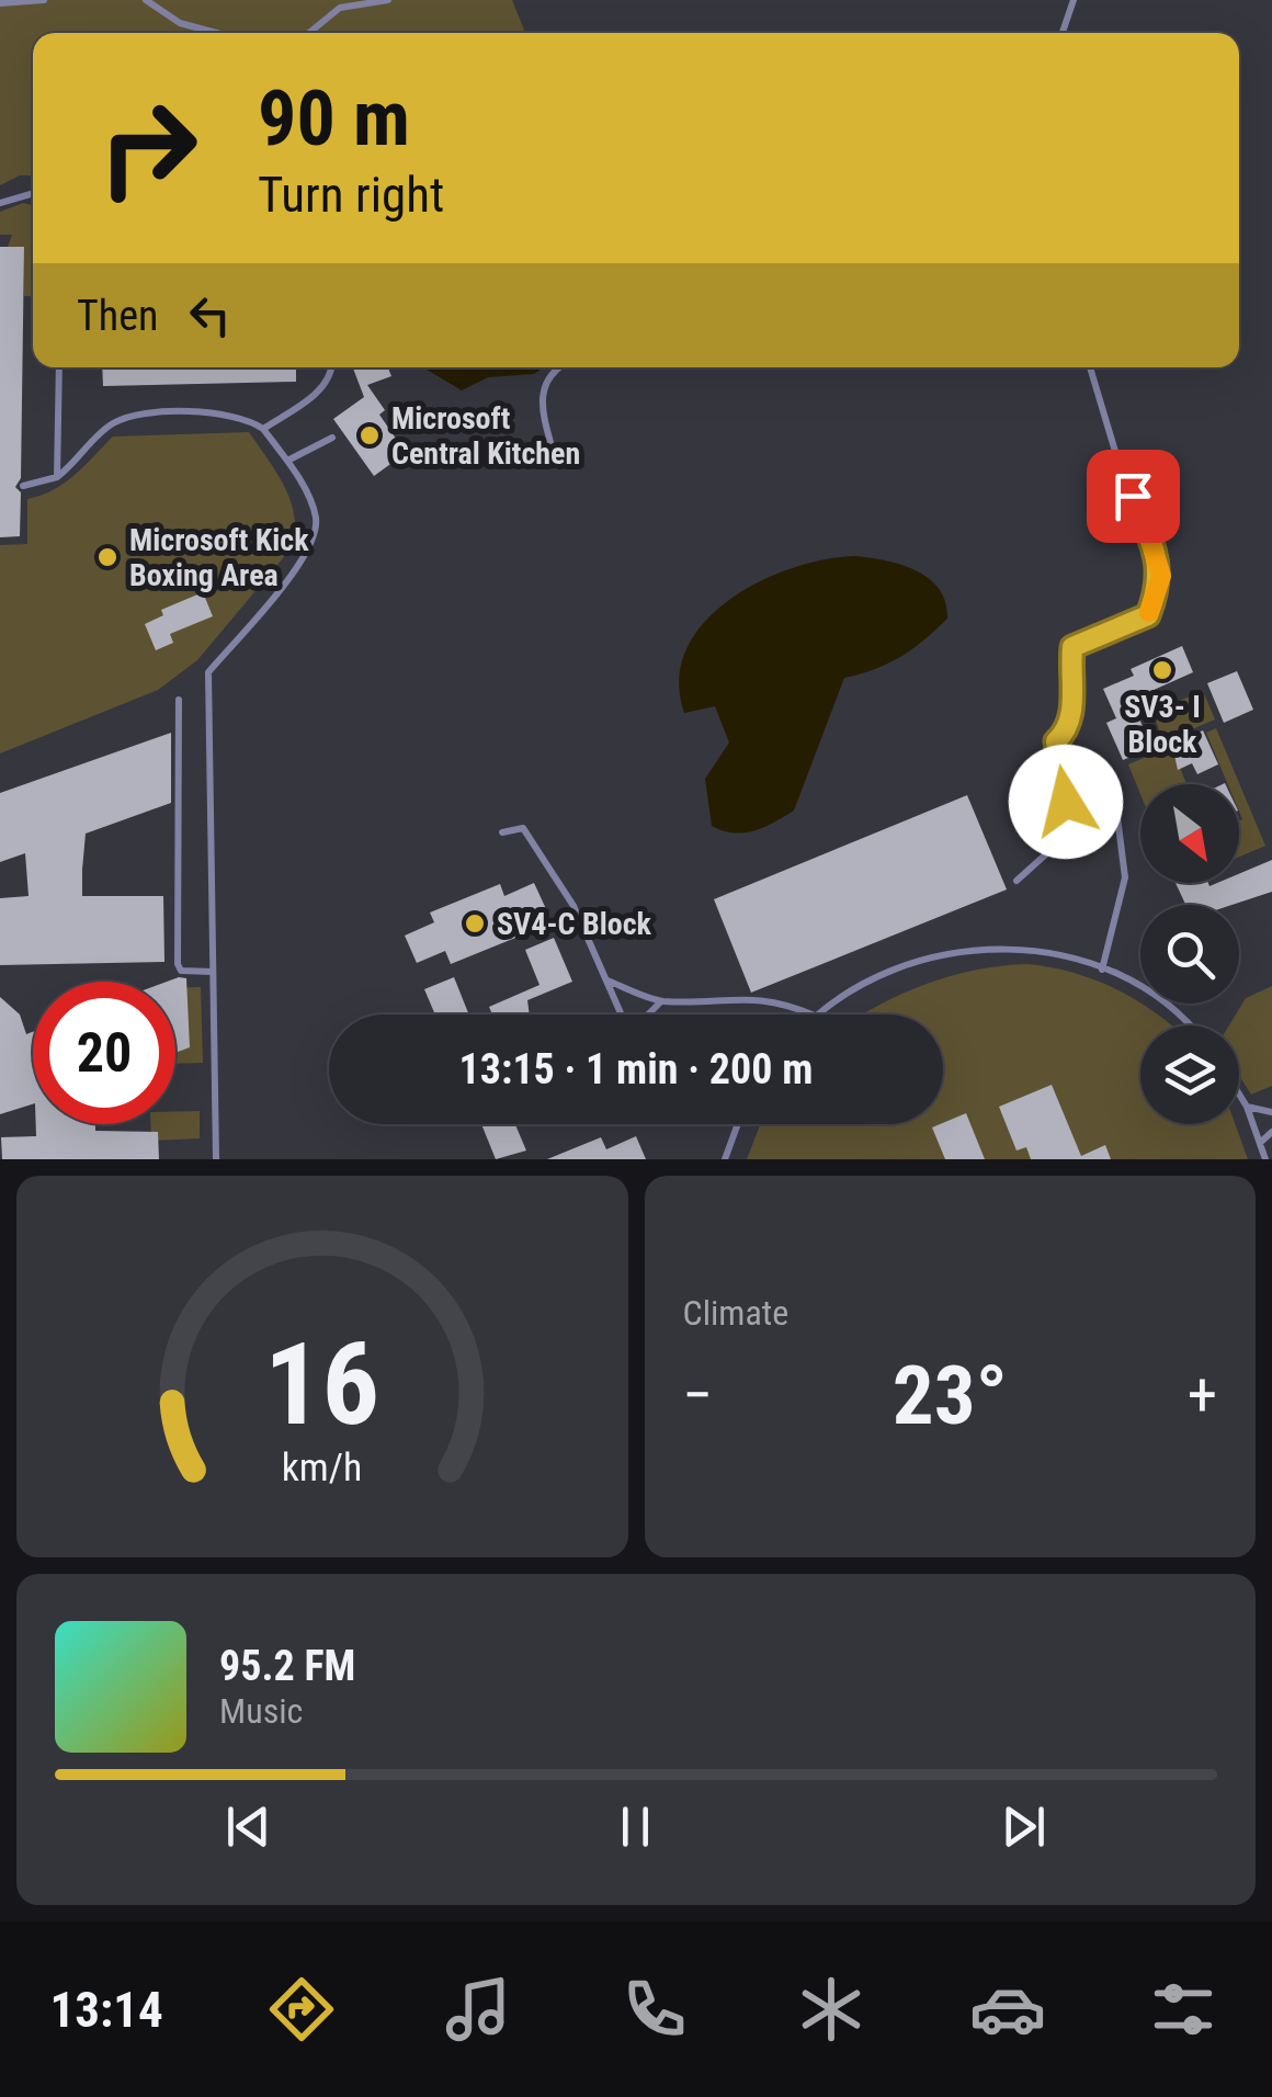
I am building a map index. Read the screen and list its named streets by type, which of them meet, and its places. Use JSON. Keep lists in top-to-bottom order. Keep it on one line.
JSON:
{"places":["Microsoft Central Kitchen","Microsoft Kick Boxing Area","SV3- I Block","SV4-C Block"],"north":"bottom right","page":{"turn":["90 m","Turn right"],"then":"Then","limit":"20","trip":"13:15 · 1 min · 200 m","tile":"Climate","heat":["−","23°","+"],"song":["95.2 FM","Music"],"tabs":"13:14","gauge":["16","km/h"]}}
